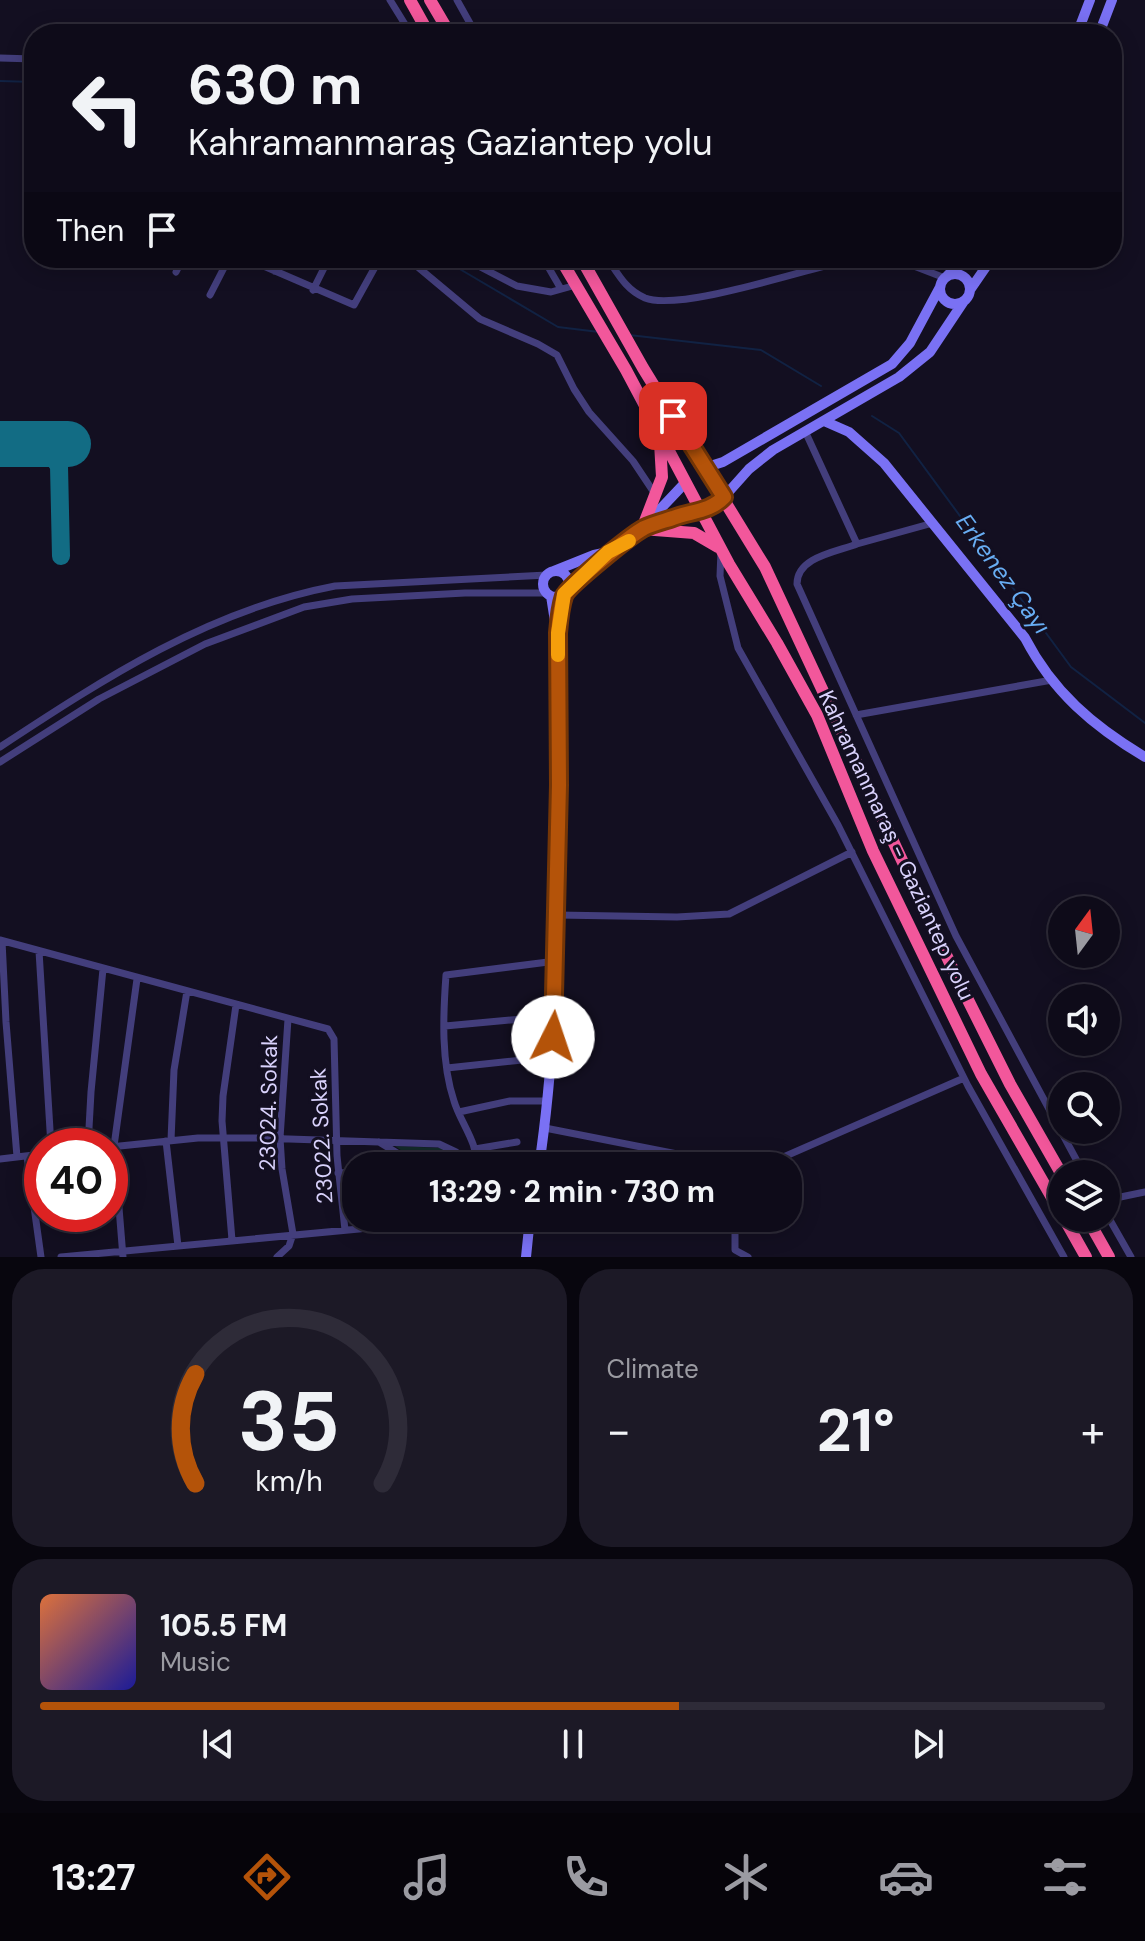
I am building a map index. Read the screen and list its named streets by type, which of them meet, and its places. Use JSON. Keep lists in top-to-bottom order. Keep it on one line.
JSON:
{"streets":{"highway":["Kahramanmaraş - Gaziantep yolu"],"street":["23024. Sokak","23022. Sokak"]},"crossings":[["23024. Sokak","23022. Sokak"]],"water":["Erkenez Çayı"],"north":"top","page":{"turn":["630 m","Kahramanmaraş Gaziantep yolu"],"then":"Then","limit":"40","trip":"13:29 · 2 min · 730 m","tile":"Climate","heat":["−","21°","+"],"song":["105.5 FM","Music"],"tabs":"13:27","gauge":["35","km/h"]}}
